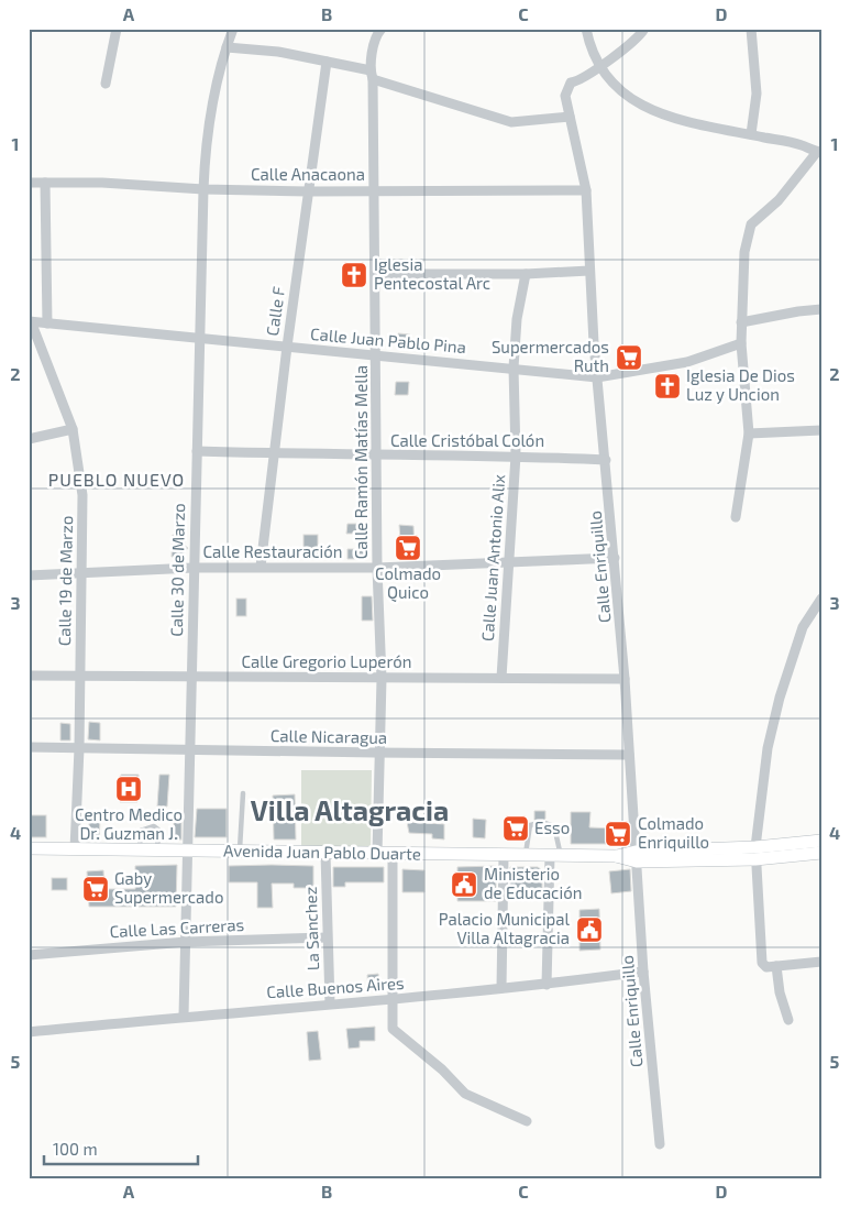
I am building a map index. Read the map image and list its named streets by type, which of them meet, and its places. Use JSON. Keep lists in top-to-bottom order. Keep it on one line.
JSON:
{"streets":{"main road":["Avenida Juan Pablo Duarte"],"street":["Calle Anacaona","Calle F","Calle Juan Pablo Pina","Calle Cristóbal Colón","Calle Ramón Matías Mella","Calle Restauración","Calle Juan Antonio Alix","Calle Enriquillo","Calle 30 de Marzo","Calle 19 de Marzo","Calle Gregorio Luperón","Calle Nicaragua","Calle Las Carreras","La Sanchez","Calle Buenos Aires"]},"crossings":[["Calle Anacaona","Calle F"],["Calle Anacaona","Calle Ramón Matías Mella"],["Calle Anacaona","Calle Enriquillo"],["Calle Anacaona","Calle 30 de Marzo"],["Calle F","Calle Juan Pablo Pina"],["Calle F","Calle Cristóbal Colón"],["Calle F","Calle Restauración"],["Calle Juan Pablo Pina","Calle Ramón Matías Mella"],["Calle Juan Pablo Pina","Calle Juan Antonio Alix"],["Calle Juan Pablo Pina","Calle Enriquillo"],["Calle Juan Pablo Pina","Calle 30 de Marzo"],["Calle Juan Pablo Pina","Calle 19 de Marzo"],["Calle Cristóbal Colón","Calle Ramón Matías Mella"],["Calle Cristóbal Colón","Calle Juan Antonio Alix"],["Calle Cristóbal Colón","Calle Enriquillo"],["Calle Cristóbal Colón","Calle 30 de Marzo"],["Calle Ramón Matías Mella","Calle Restauración"],["Calle Ramón Matías Mella","Calle Gregorio Luperón"],["Calle Ramón Matías Mella","Calle Nicaragua"],["Calle Ramón Matías Mella","Avenida Juan Pablo Duarte"],["Calle Restauración","Calle Juan Antonio Alix"],["Calle Restauración","Calle Enriquillo"],["Calle Restauración","Calle 30 de Marzo"],["Calle Restauración","Calle 19 de Marzo"],["Calle Juan Antonio Alix","Calle Gregorio Luperón"],["Calle Enriquillo","Calle Gregorio Luperón"],["Calle Enriquillo","Calle Nicaragua"],["Calle Enriquillo","Avenida Juan Pablo Duarte"],["Calle Enriquillo","Calle Buenos Aires"],["Calle 30 de Marzo","Calle Gregorio Luperón"],["Calle 30 de Marzo","Calle Nicaragua"],["Calle 30 de Marzo","Avenida Juan Pablo Duarte"],["Calle 30 de Marzo","Calle Las Carreras"],["Calle 30 de Marzo","Calle Buenos Aires"],["Calle 19 de Marzo","Calle Gregorio Luperón"],["Calle 19 de Marzo","Calle Nicaragua"],["Calle 19 de Marzo","Avenida Juan Pablo Duarte"],["Avenida Juan Pablo Duarte","La Sanchez"],["Calle Las Carreras","La Sanchez"],["La Sanchez","Calle Buenos Aires"]],"districts":["PUEBLO NUEVO","Villa Altagracia"],"places":{"church":["Iglesia Pentecostal Arc","Iglesia De Dios Luz y Uncion"],"supermarket":["Supermercados Ruth","Colmado Quico","Esso","Colmado Enriquillo","Gaby Supermercado"],"hospital":["Centro Medico Dr. Guzman J."],"public building":["Ministerio de Educación","Palacio Municipal Villa Altagracia"]},"scale_bar":"100 m","grid":{"columns":["A","B","C","D"],"rows":["1","2","3","4","5"]}}
